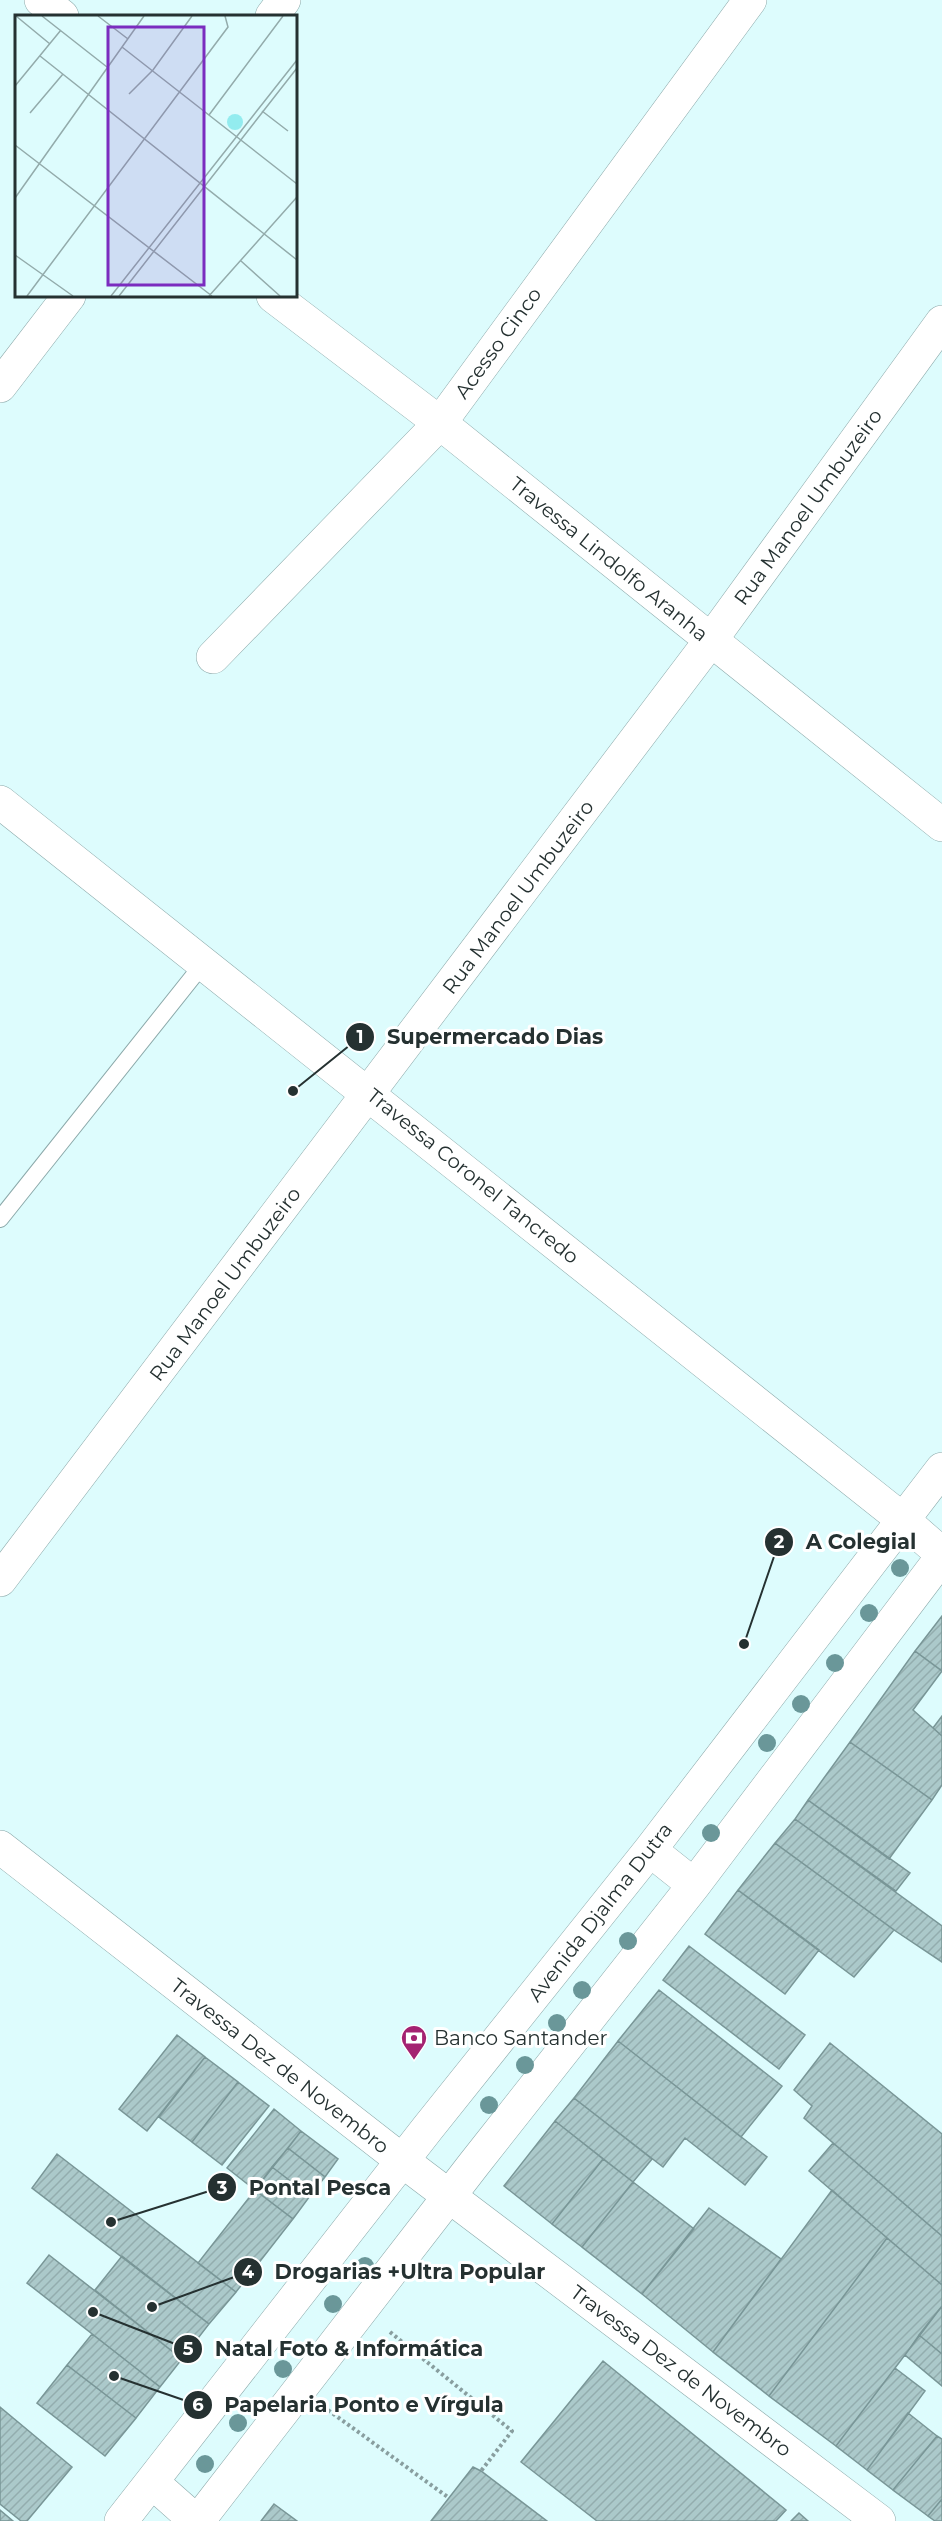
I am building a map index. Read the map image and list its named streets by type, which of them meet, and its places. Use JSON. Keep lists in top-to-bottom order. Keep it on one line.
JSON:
{"streets":{"street":["Acesso Cinco","Rua Manoel Umbuzeiro","Travessa Lindolfo Aranha","Travessa Coronel Tancredo","Avenida Djalma Dutra","Travessa Dez de Novembro"]},"crossings":[["Acesso Cinco","Travessa Lindolfo Aranha"],["Rua Manoel Umbuzeiro","Travessa Lindolfo Aranha"],["Rua Manoel Umbuzeiro","Travessa Coronel Tancredo"],["Travessa Coronel Tancredo","Avenida Djalma Dutra"],["Avenida Djalma Dutra","Travessa Dez de Novembro"]],"places":{"other":["Supermercado Dias","A Colegial","Pontal Pesca","Drogarias +Ultra Popular","Natal Foto & Informática","Papelaria Ponto e Vírgula"],"bank":["Banco Santander"]}}
